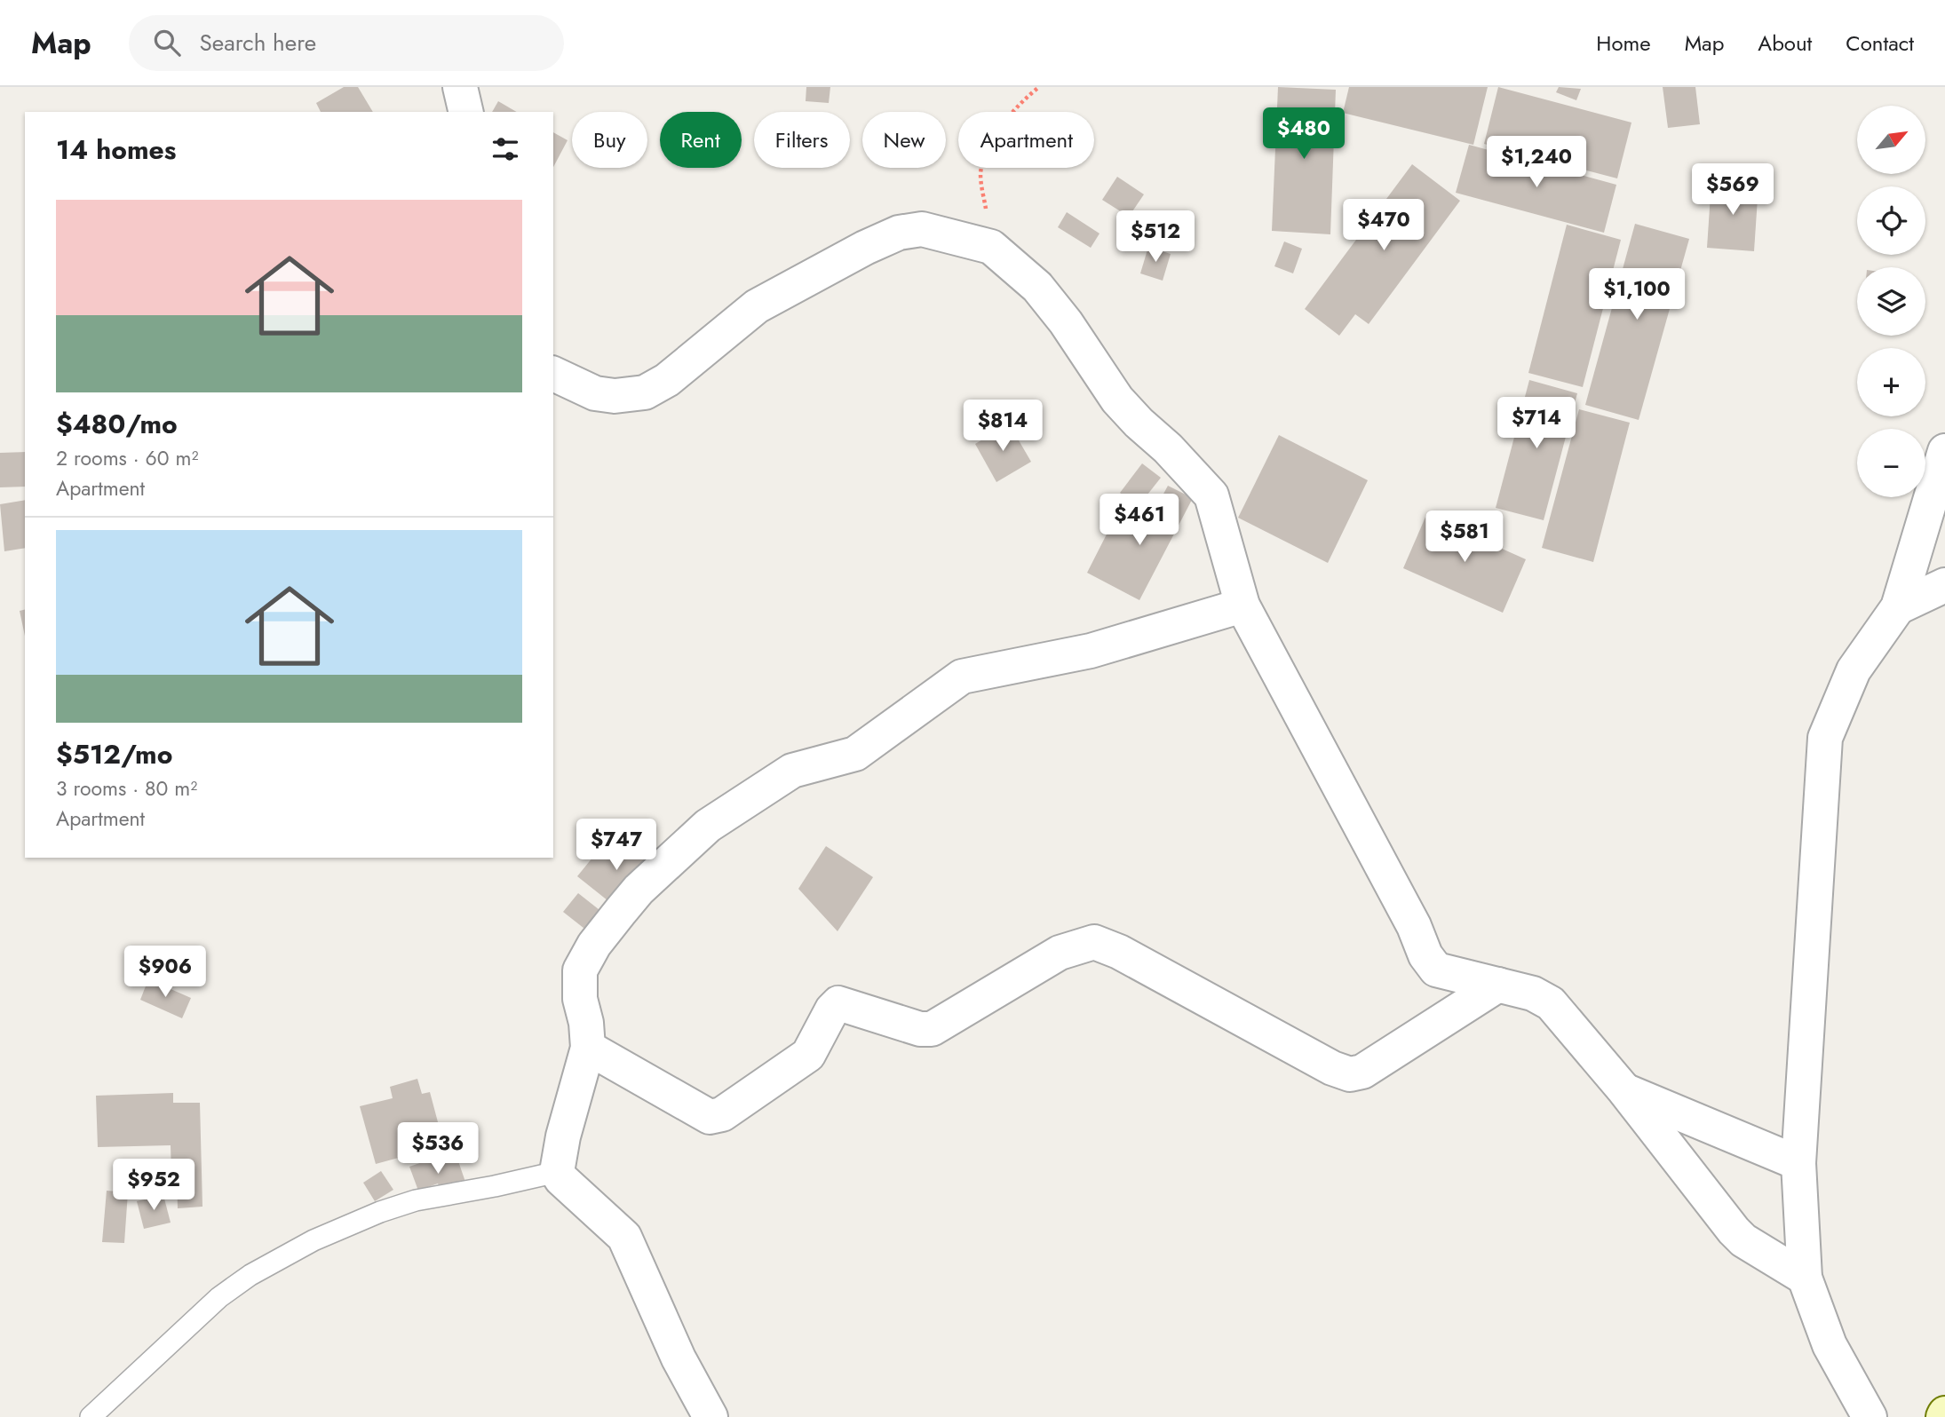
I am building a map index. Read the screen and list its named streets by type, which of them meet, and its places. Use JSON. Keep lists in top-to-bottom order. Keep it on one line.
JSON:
{"north":"top right","page":{"header":"Map","search":"Search here","nav":["Home","Map","About","Contact"],"map_buttons":["+","−"],"price":["$480","$1,240","$569","$470","$512","$1,100","$714","$814","$461","$581","$747","$906","$536","$952"],"chip":["Buy","Rent","Filters","New","Apartment"],"heading":"14 homes","list":[{"name":"$480/mo","note":"2 rooms · 60 m² · Apartment"},{"name":"$512/mo","note":"3 rooms · 80 m² · Apartment"}]}}
